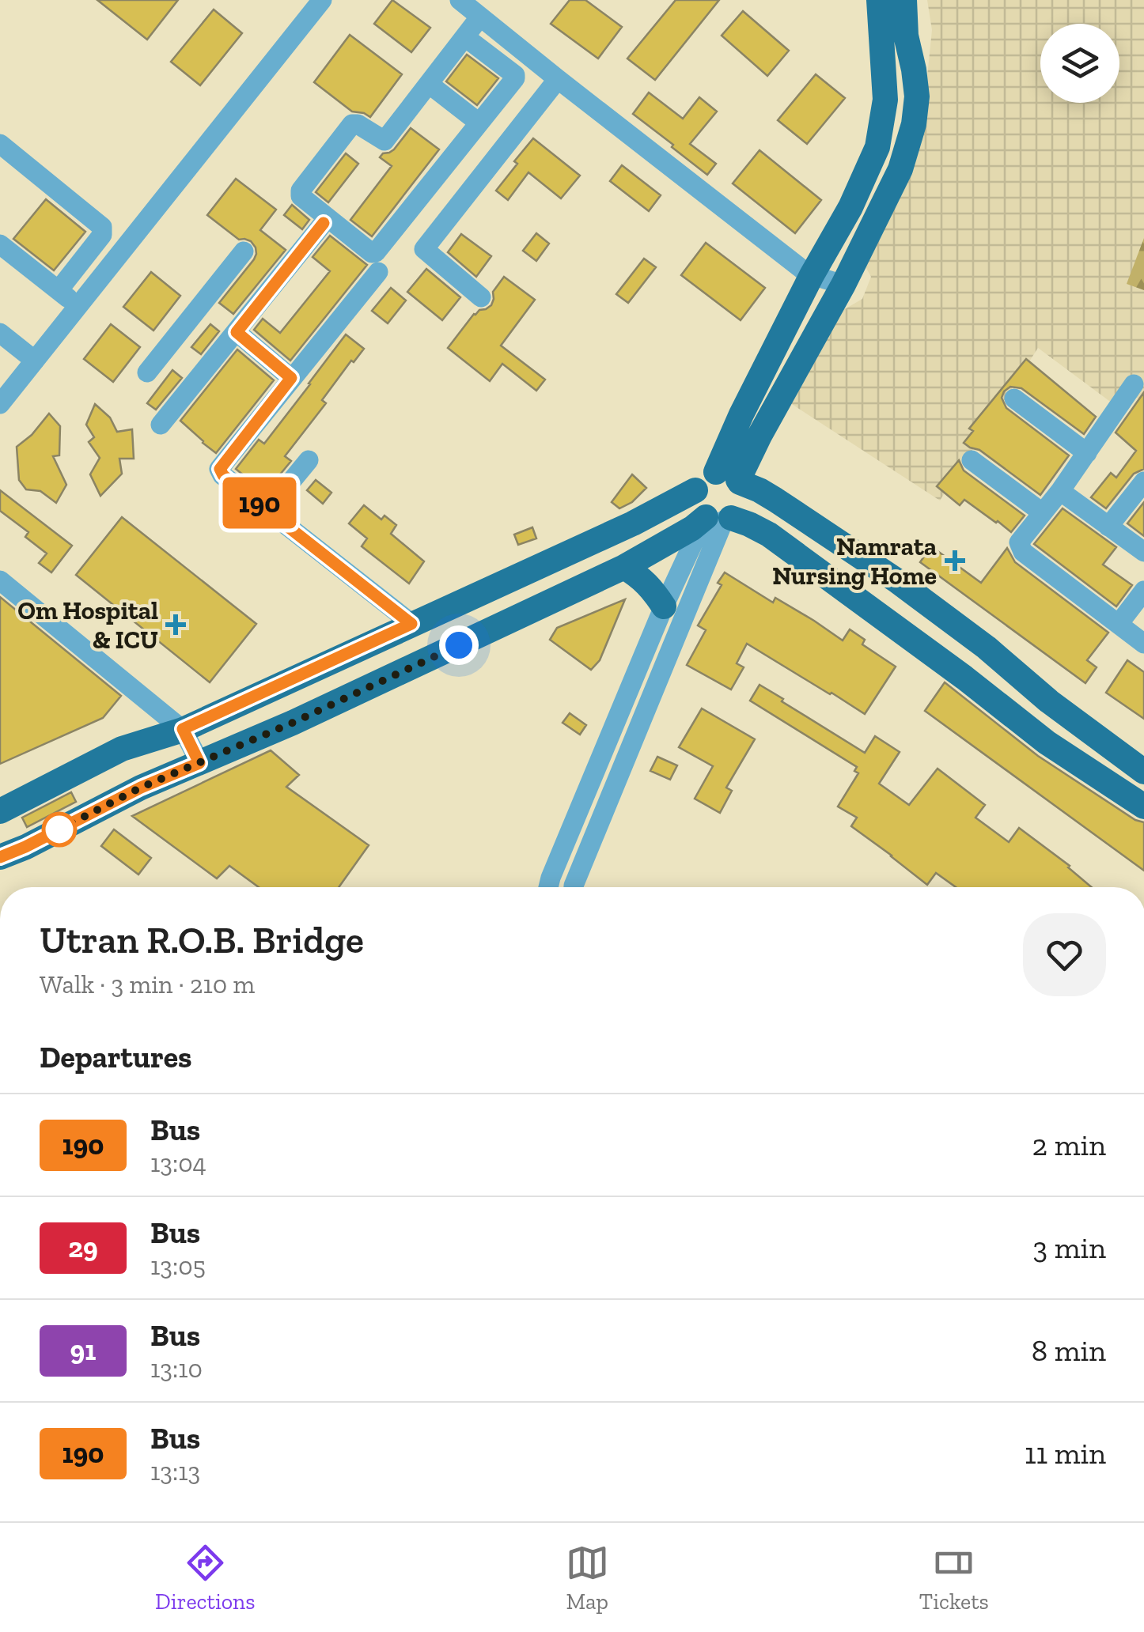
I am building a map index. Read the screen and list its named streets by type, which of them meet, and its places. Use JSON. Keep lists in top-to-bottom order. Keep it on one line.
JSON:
{"places":{"health":["Namrata Nursing Home","Om Hospital & ICU"]},"lines":["bus line 190"],"page":{"on_map":"190","heading":[["Utran R.O.B. Bridge","Walk · 3 min · 210 m"],"Departures"],"list":[{"mark":"190","name":"Bus","note":"13:04","value":"2 min"},{"mark":"29","name":"Bus","note":"13:05","value":"3 min"},{"mark":"91","name":"Bus","note":"13:10","value":"8 min"},{"mark":"190","name":"Bus","note":"13:13","value":"11 min"}],"tabs":["Directions","Map","Tickets"]}}
